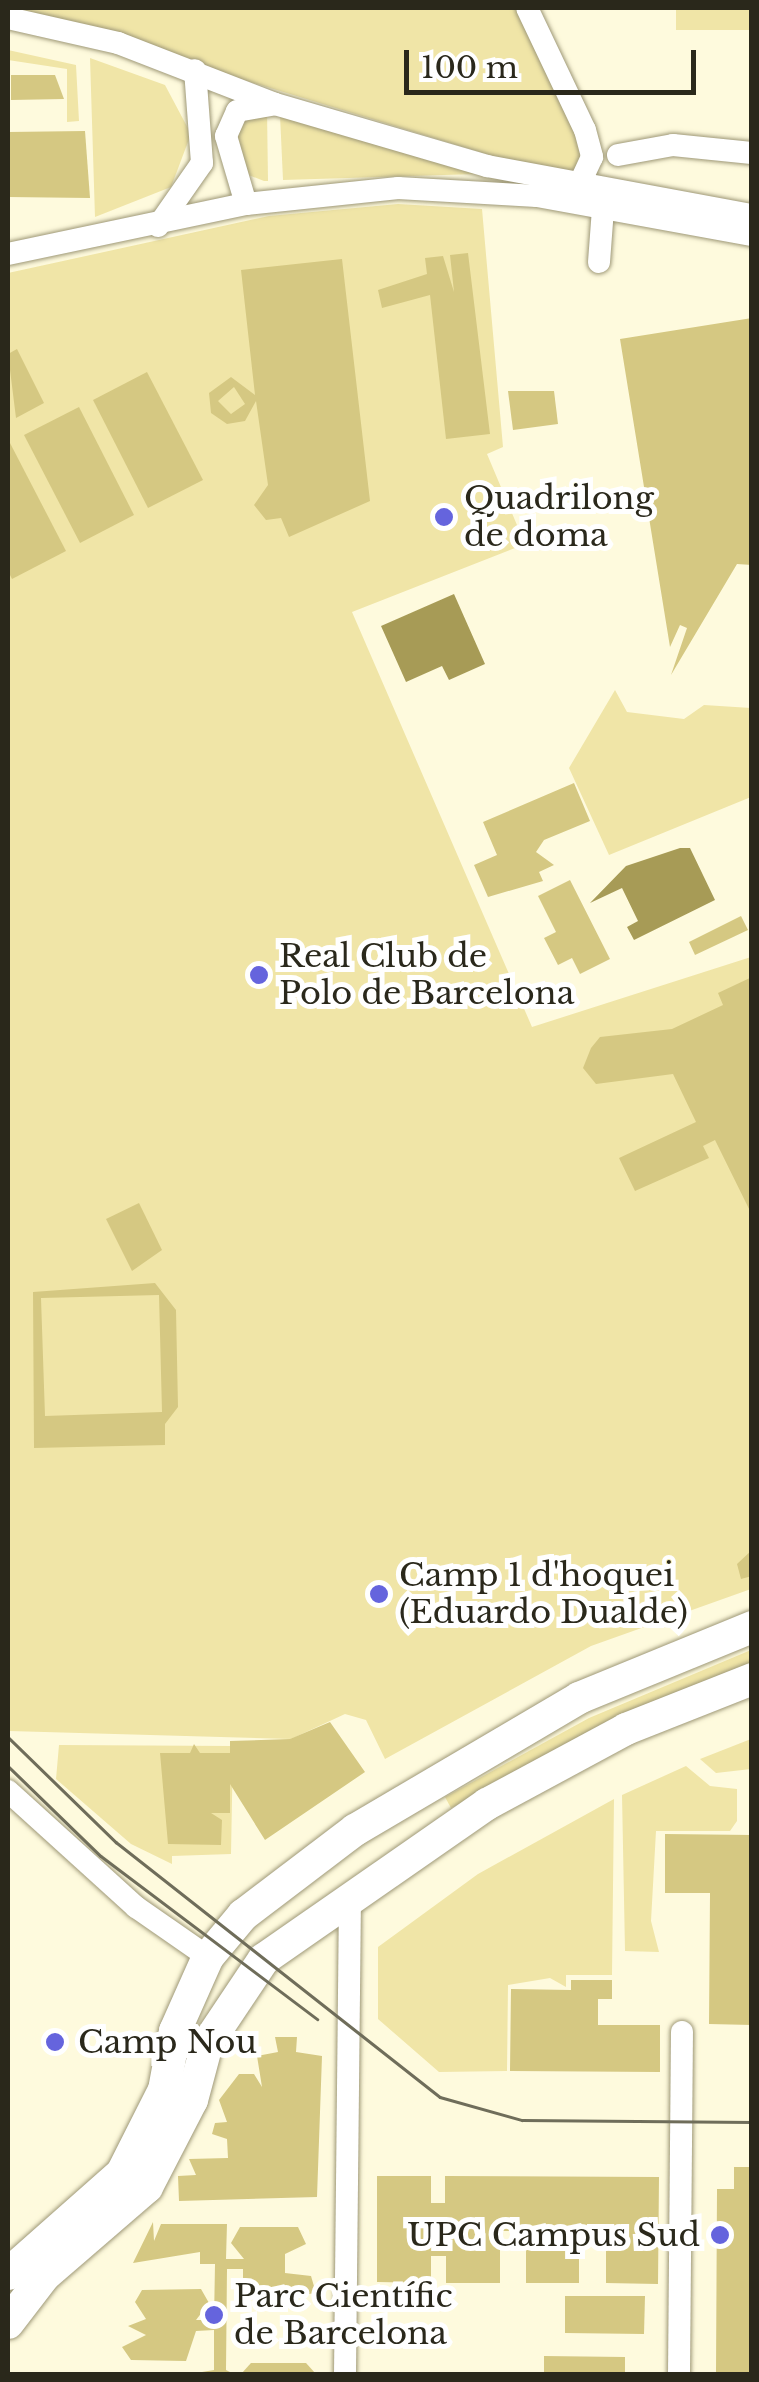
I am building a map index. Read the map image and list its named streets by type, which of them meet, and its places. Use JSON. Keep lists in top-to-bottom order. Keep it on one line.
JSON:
{"places":["Quadrilong de doma","Real Club de Polo de Barcelona","Camp 1 d'hoquei (Eduardo Dualde)","Camp Nou","UPC Campus Sud","Parc Científic de Barcelona"],"scale_bar":"100 m"}
